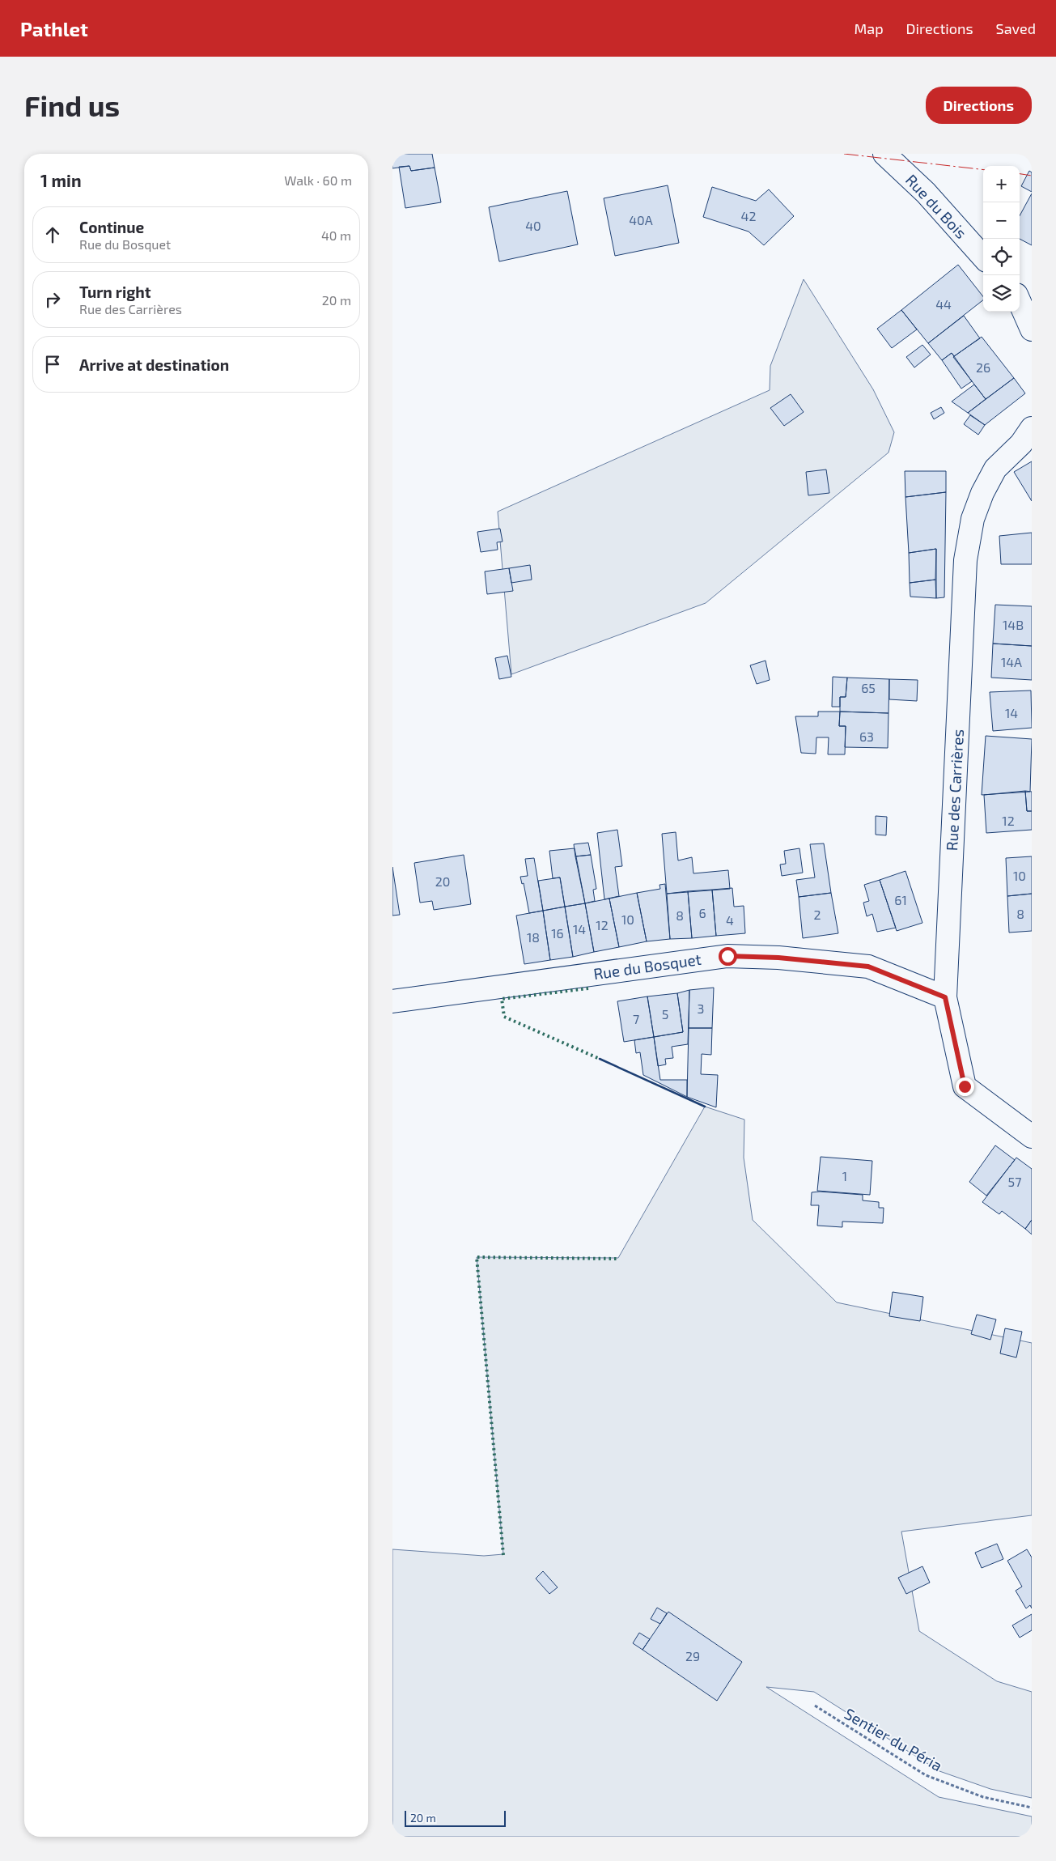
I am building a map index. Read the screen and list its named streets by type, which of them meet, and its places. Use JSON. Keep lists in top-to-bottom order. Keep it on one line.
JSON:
{"streets":{"street":["Rue du Bois","Rue des Carrières","Rue du Bosquet"],"path":["Sentier du Péria"]},"crossings":[["Rue des Carrières","Rue du Bosquet"]],"house_numbers":["42","40A","40","44","26","14B","14A","65","14","63","12","10","20","61","6","8","2","8","10","4","12","14","16","18","3","5","7","1","57","29"],"scale_bar":"20 m","page":{"header":"Pathlet","nav":["Map","Directions","Saved"],"buttons":"Directions","title":"Find us","heading":["1 min","Walk · 60 m"],"map_buttons":["+","−"],"list":[["Continue","Rue du Bosquet","40 m"],["Turn right","Rue des Carrières","20 m"],"Arrive at destination"],"scale":"20 m"}}
